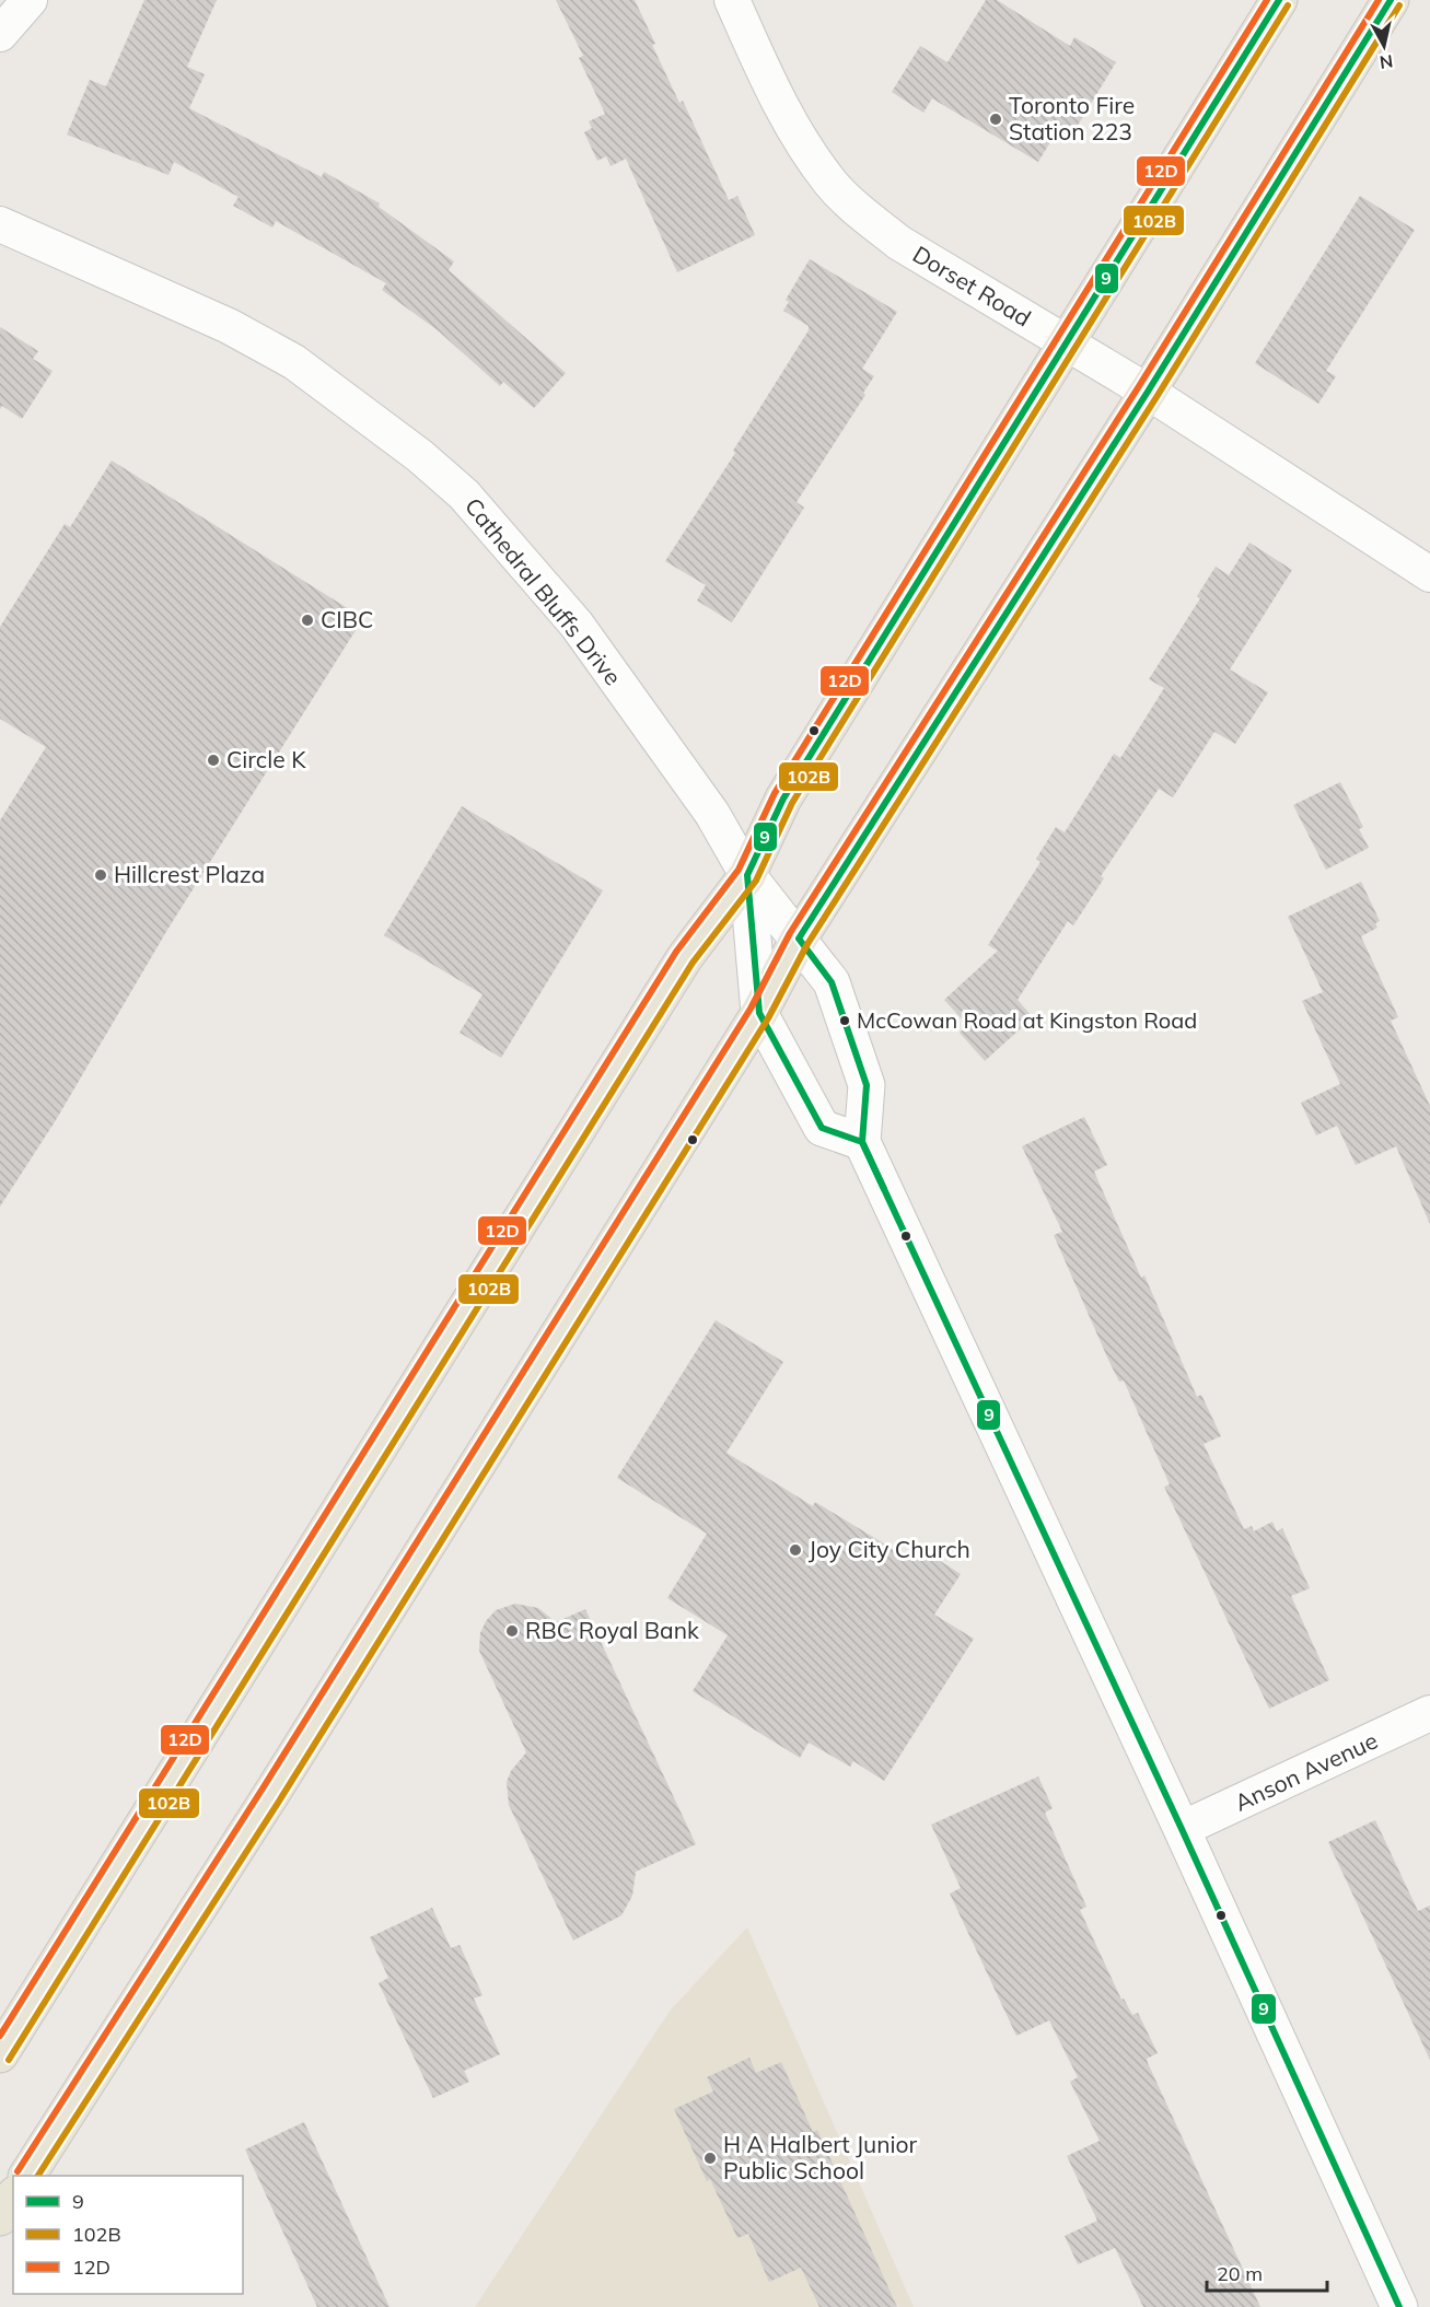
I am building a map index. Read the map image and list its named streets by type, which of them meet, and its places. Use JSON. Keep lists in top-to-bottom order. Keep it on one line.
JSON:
{"streets":{"street":["Dorset Road","Cathedral Bluffs Drive","Anson Avenue"]},"places":["Toronto Fire Station 223","CIBC","Circle K","Hillcrest Plaza","McCowan Road at Kingston Road","Joy City Church","RBC Royal Bank","H A Halbert Junior Public School"],"lines":["transit line 9","transit line 12D","transit line 102B"],"legend":["9","102B","12D"],"scale_bar":"20 m","north":"bottom"}
